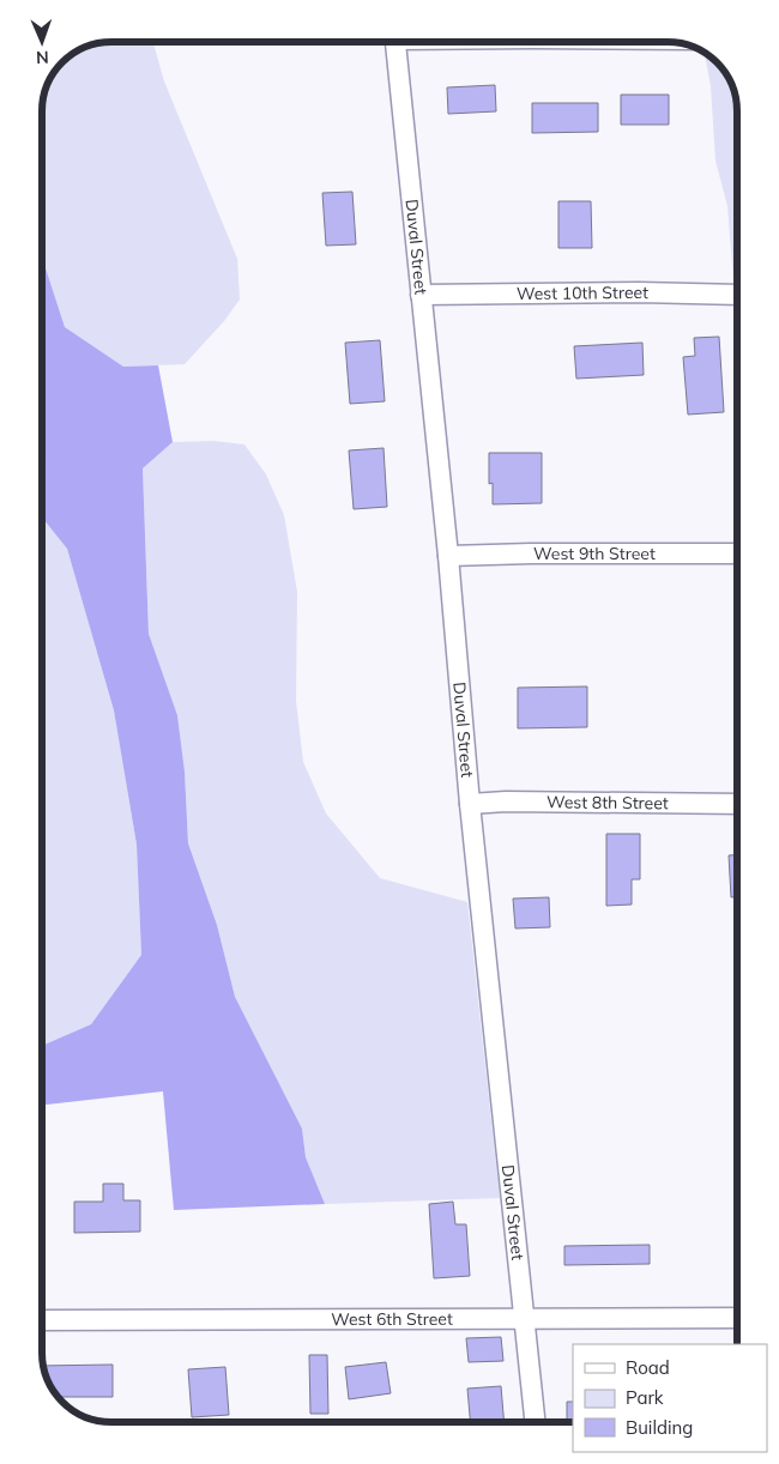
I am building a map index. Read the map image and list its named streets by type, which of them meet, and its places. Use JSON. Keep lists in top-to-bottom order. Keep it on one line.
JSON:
{"streets":{"street":["Duval Street","West 10th Street","West 9th Street","West 8th Street","West 6th Street"]},"crossings":[["Duval Street","West 10th Street"],["Duval Street","West 9th Street"],["Duval Street","West 8th Street"],["Duval Street","West 6th Street"]],"legend":["Road","Park","Building"],"north":"bottom"}
